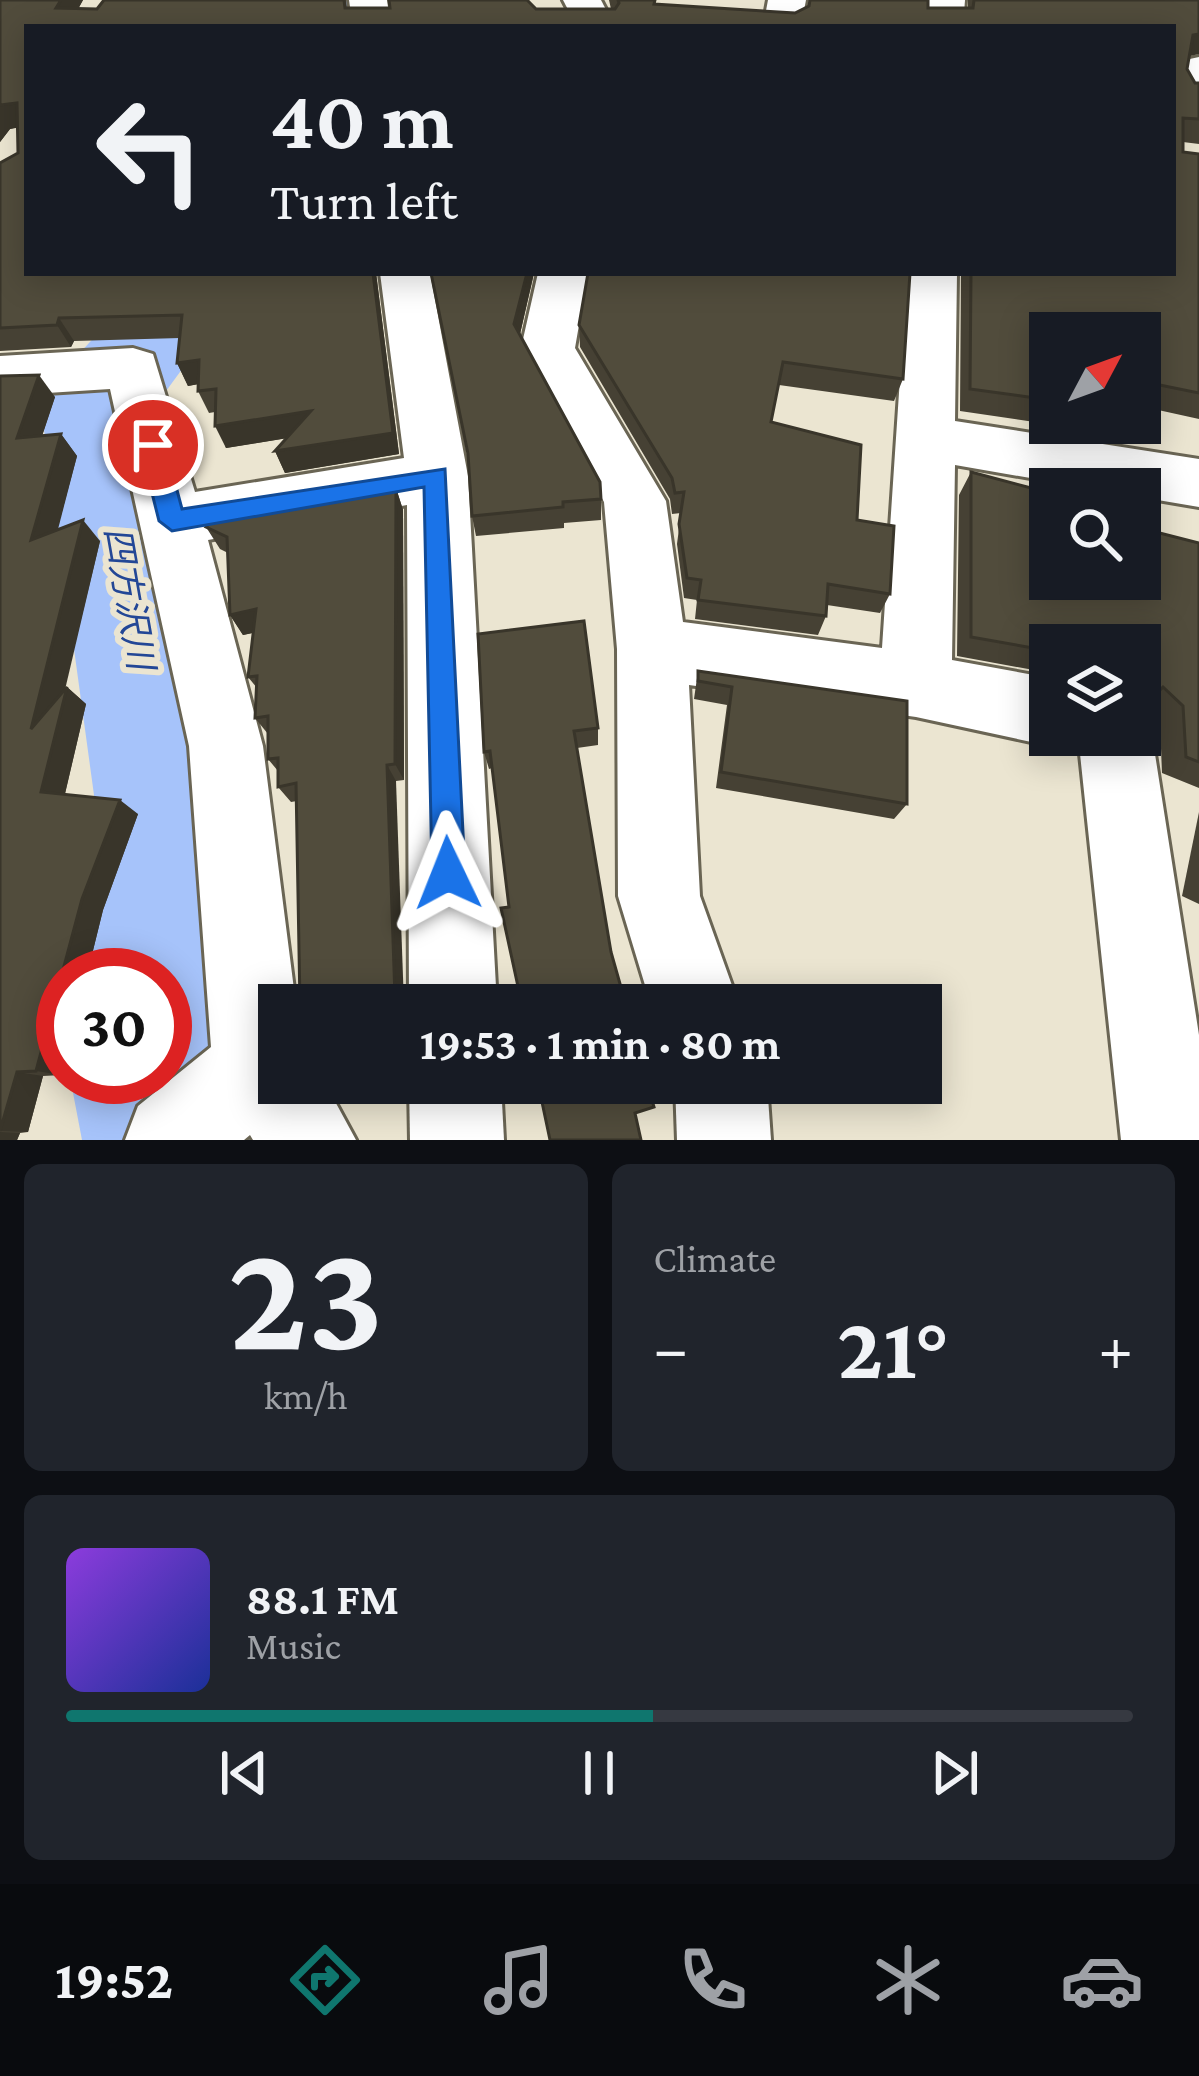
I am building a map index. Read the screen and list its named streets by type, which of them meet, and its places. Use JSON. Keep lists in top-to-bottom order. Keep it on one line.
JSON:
{"water":["四方沢川"],"north":"top right","page":{"turn":["40 m","Turn left"],"limit":"30","trip":"19:53 · 1 min · 80 m","tile":[["23","km/h"],"Climate"],"heat":["−","21°","+"],"song":["88.1 FM","Music"],"tabs":"19:52"}}
